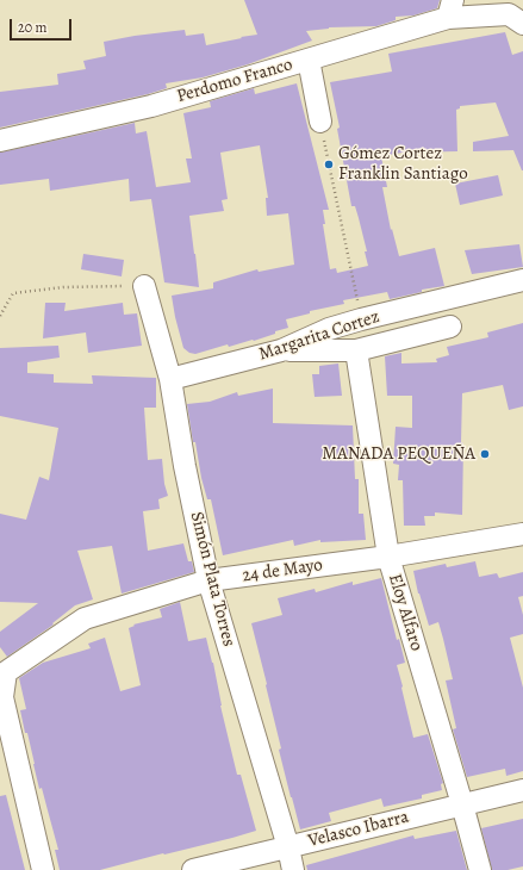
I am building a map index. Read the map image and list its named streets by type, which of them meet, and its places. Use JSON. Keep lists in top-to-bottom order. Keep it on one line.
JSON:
{"streets":{"street":["Perdomo Franco","Margarita Cortez","24 de Mayo","Simón Plata Torres","Eloy Alfaro","Velasco Ibarra"]},"crossings":[["Margarita Cortez","Simón Plata Torres"],["24 de Mayo","Simón Plata Torres"],["24 de Mayo","Eloy Alfaro"],["Simón Plata Torres","Velasco Ibarra"],["Eloy Alfaro","Velasco Ibarra"]],"places":["Gómez Cortez Franklin Santiago","MANADA PEQUEÑA"],"scale_bar":"20 m"}
